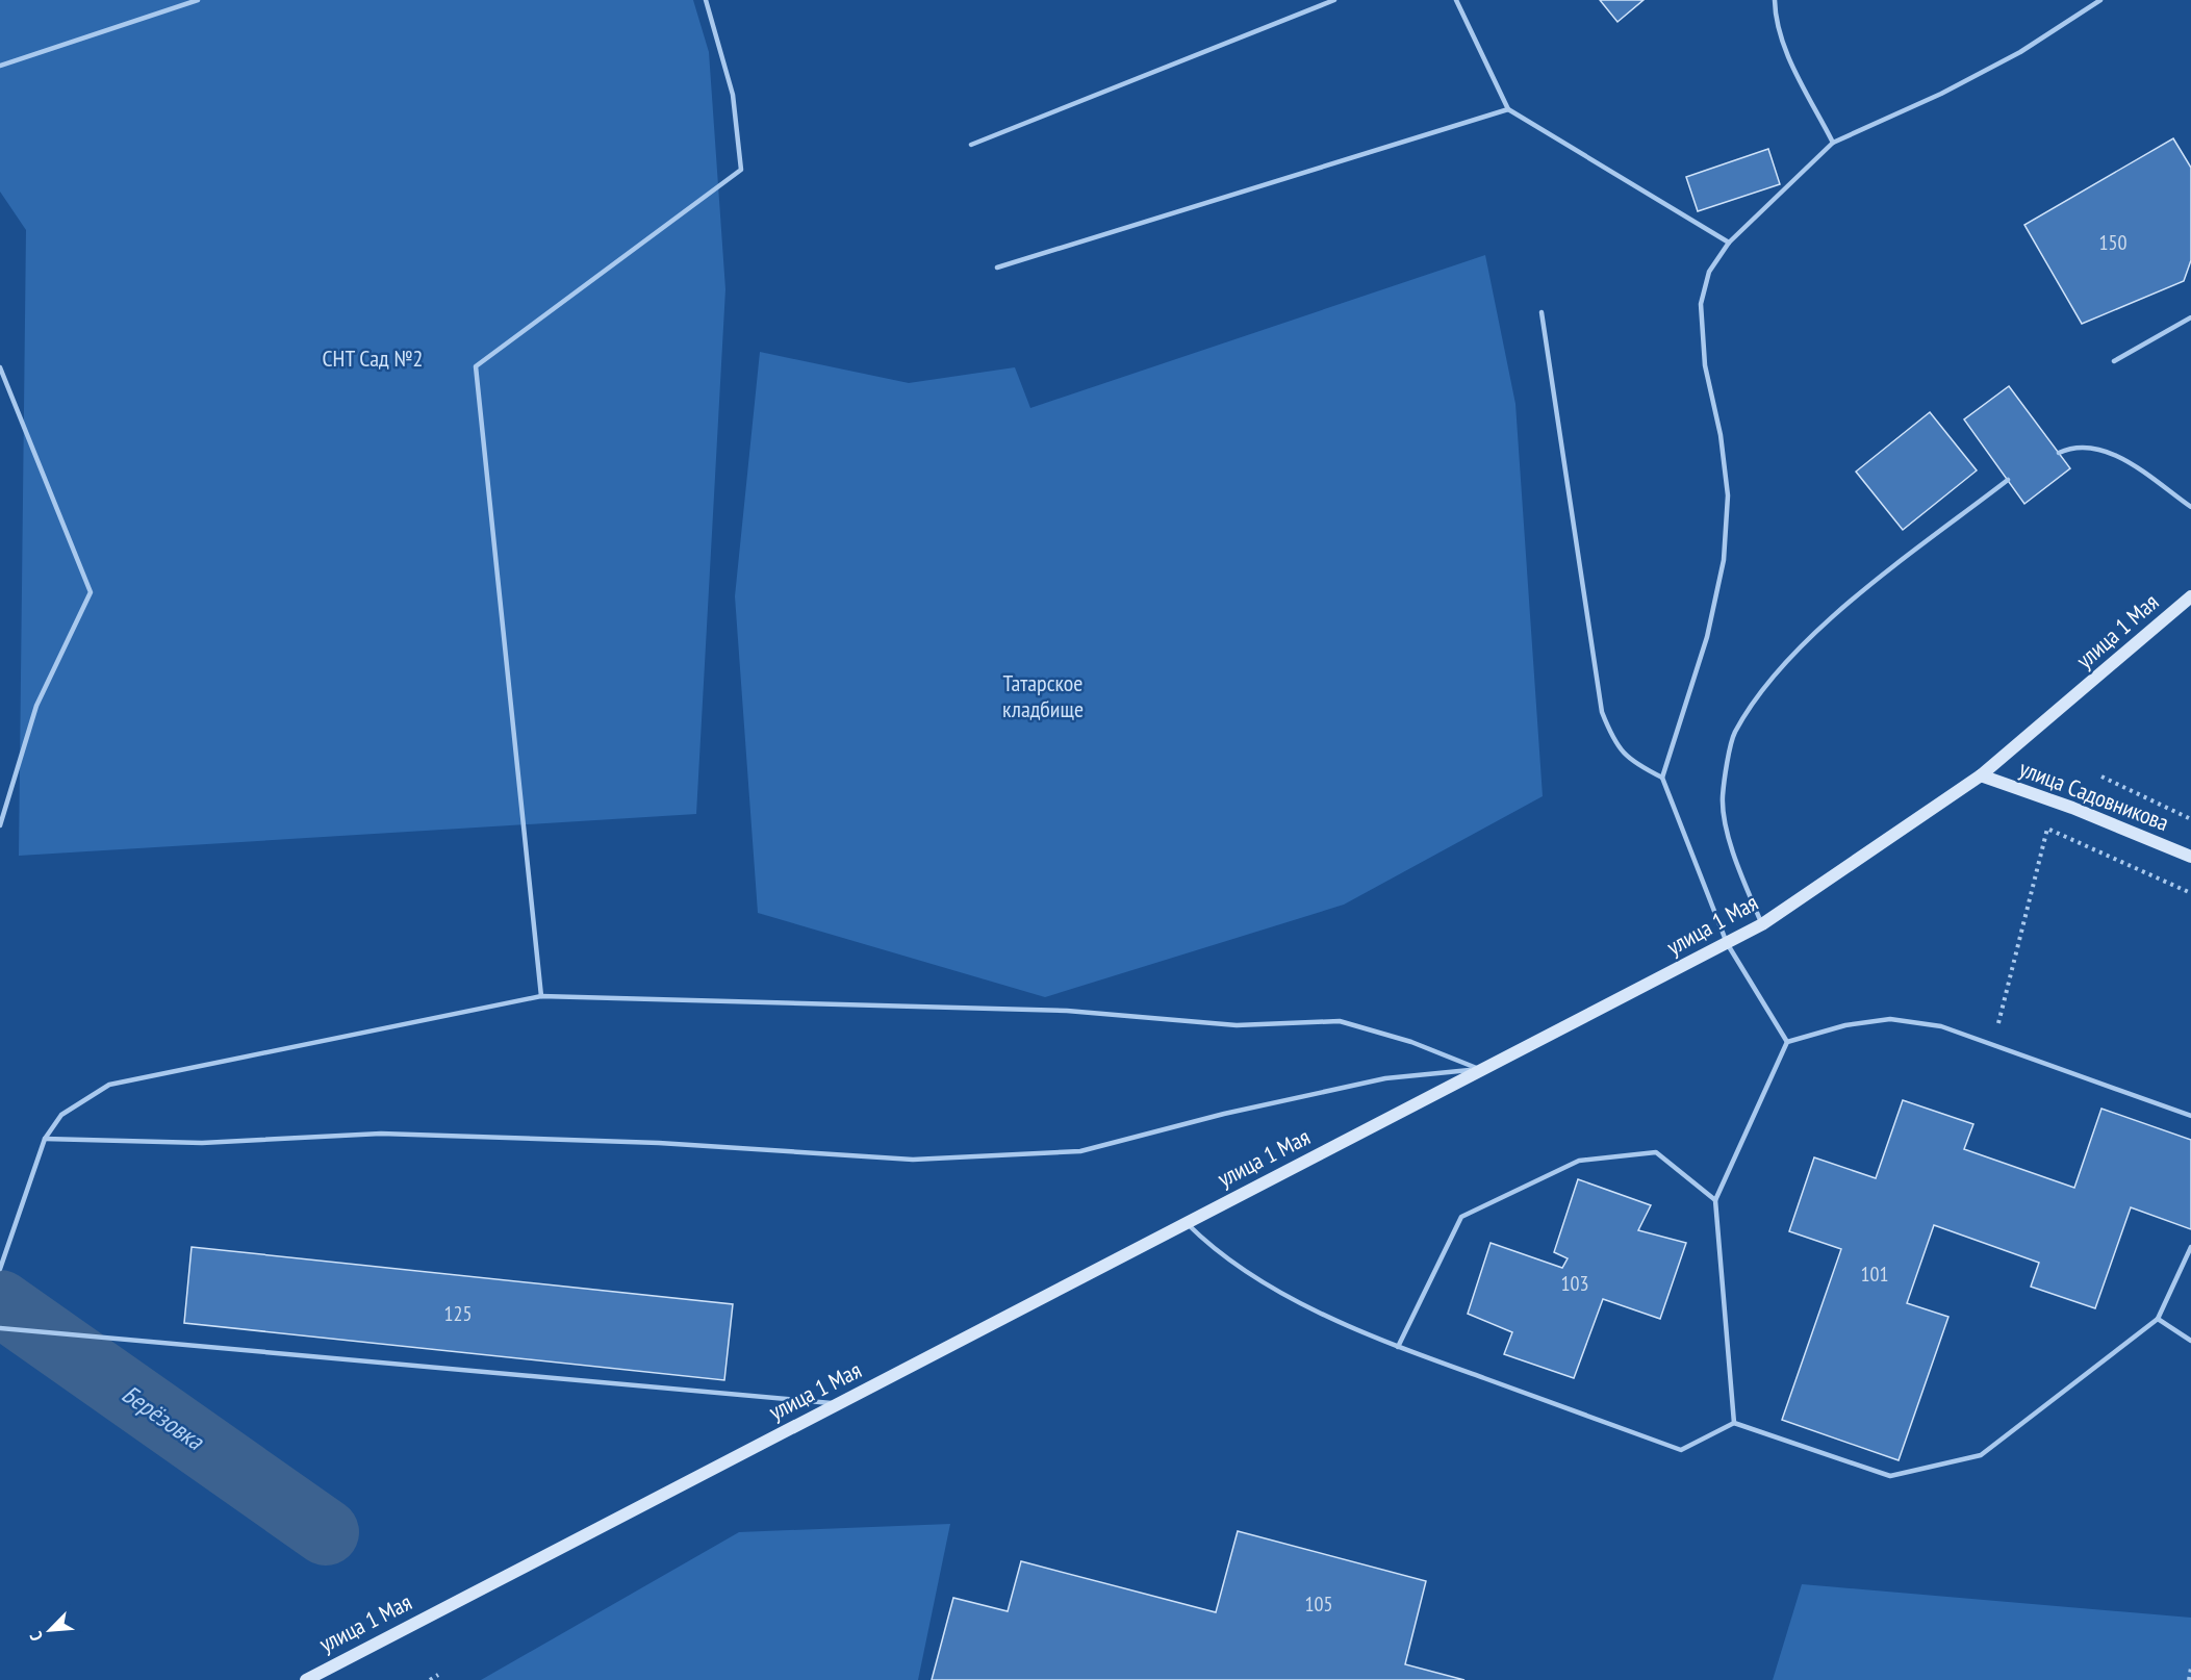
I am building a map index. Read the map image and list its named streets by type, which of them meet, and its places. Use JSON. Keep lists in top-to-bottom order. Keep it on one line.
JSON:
{"streets":{"main road":["улица 1 Мая","улица Садовникова"]},"crossings":[["улица 1 Мая","улица Садовникова"]],"water":["Берёзовка"],"parks":["СНТ Сад №2","Татарское кладбище"],"house_numbers":["150","101","103","125","105"],"north":"bottom left"}
